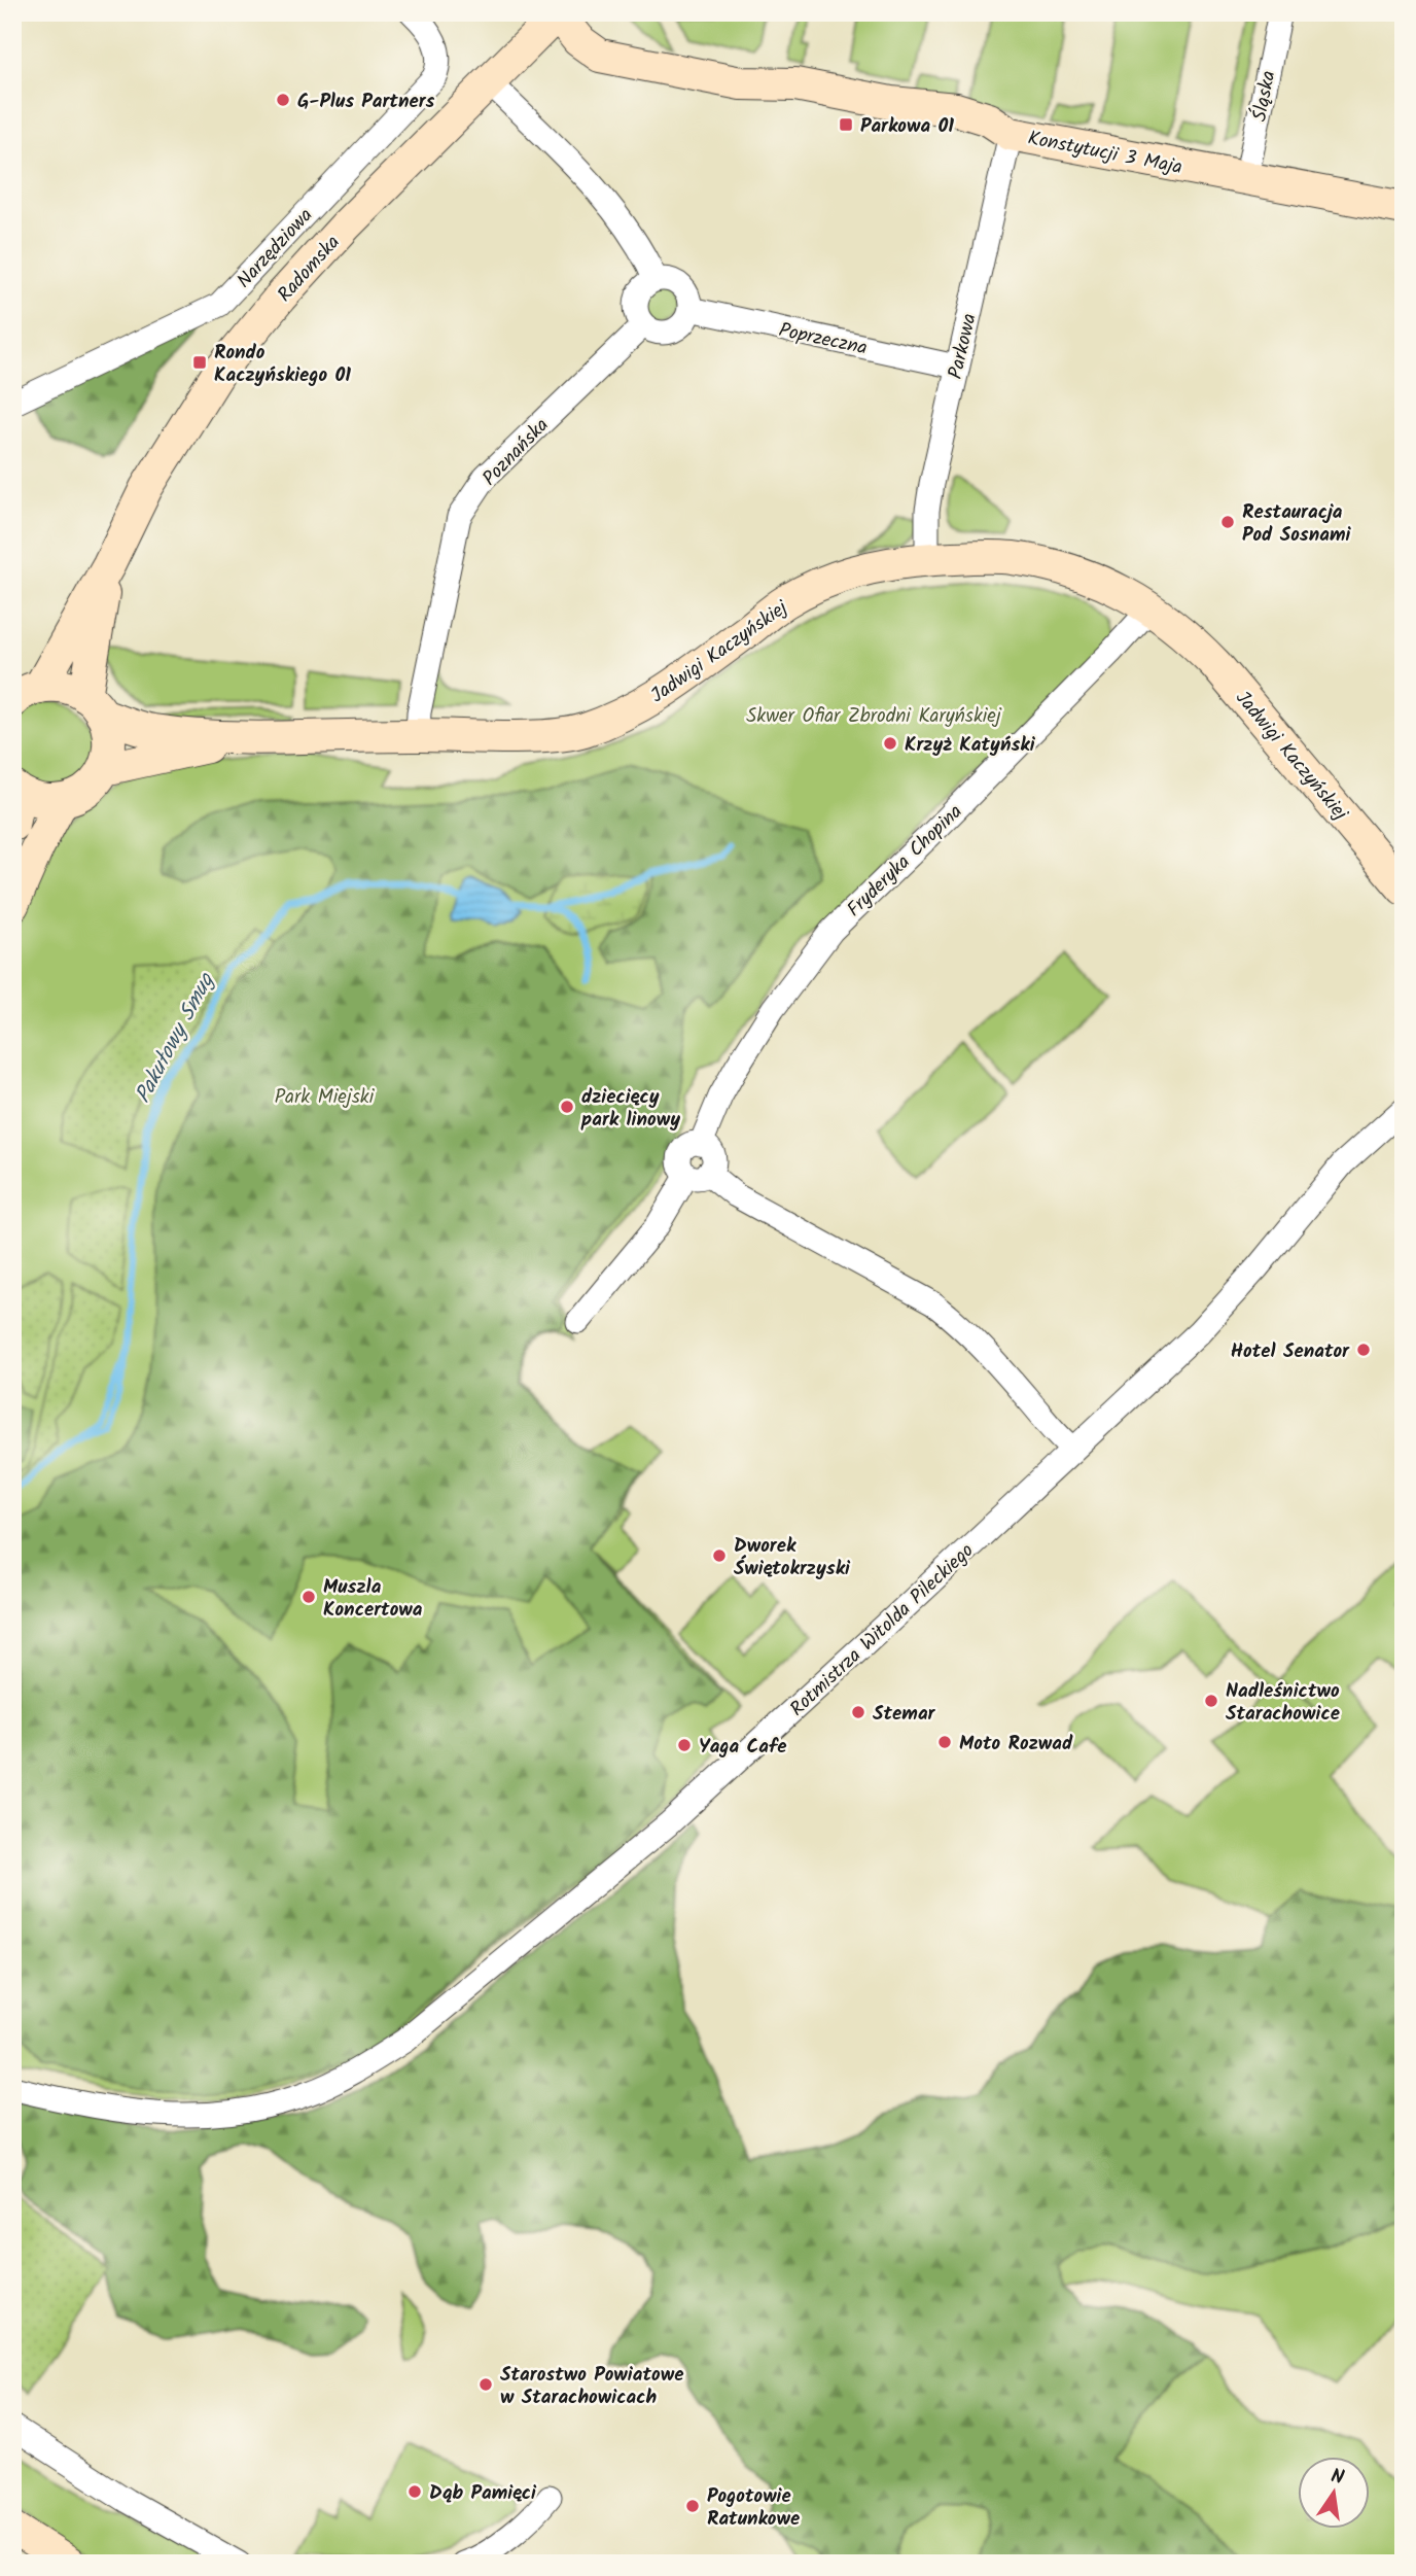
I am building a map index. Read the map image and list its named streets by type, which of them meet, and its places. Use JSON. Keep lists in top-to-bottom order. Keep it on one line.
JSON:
{"streets":{"street":["Śląska","Konstytucji 3 Maja","Narzędziowa","Radomska","Poprzeczna","Parkowa","Poznańska","Jadwigi Kaczyńskiej","Fryderyka Chopina","Rotmistrza Witolda Pileckiego"]},"crossings":[["Śląska","Konstytucji 3 Maja"],["Konstytucji 3 Maja","Radomska"],["Konstytucji 3 Maja","Parkowa"],["Radomska","Jadwigi Kaczyńskiej"],["Poprzeczna","Parkowa"],["Poprzeczna","Poznańska"],["Parkowa","Jadwigi Kaczyńskiej"],["Poznańska","Jadwigi Kaczyńskiej"],["Jadwigi Kaczyńskiej","Fryderyka Chopina"]],"water":["Pakułowy Smug"],"parks":["Skwer Ofiar Zbrodni Karyńskiej","Park Miejski"],"places":{"other":["G-Plus Partners","Restauracja Pod Sosnami","Krzyż Katyński","dziecięcy park linowy","Hotel Senator","Dworek Świętokrzyski","Muszla Koncertowa","Nadleśnictwo Starachowice","Stemar","Moto Rozwad","Yaga Cafe","Starostwo Powiatowe w Starachowicach","Dąb Pamięci","Pogotowie Ratunkowe"],"transit":["Parkowa 01","Rondo Kaczyńskiego 01"]},"north":"top"}
